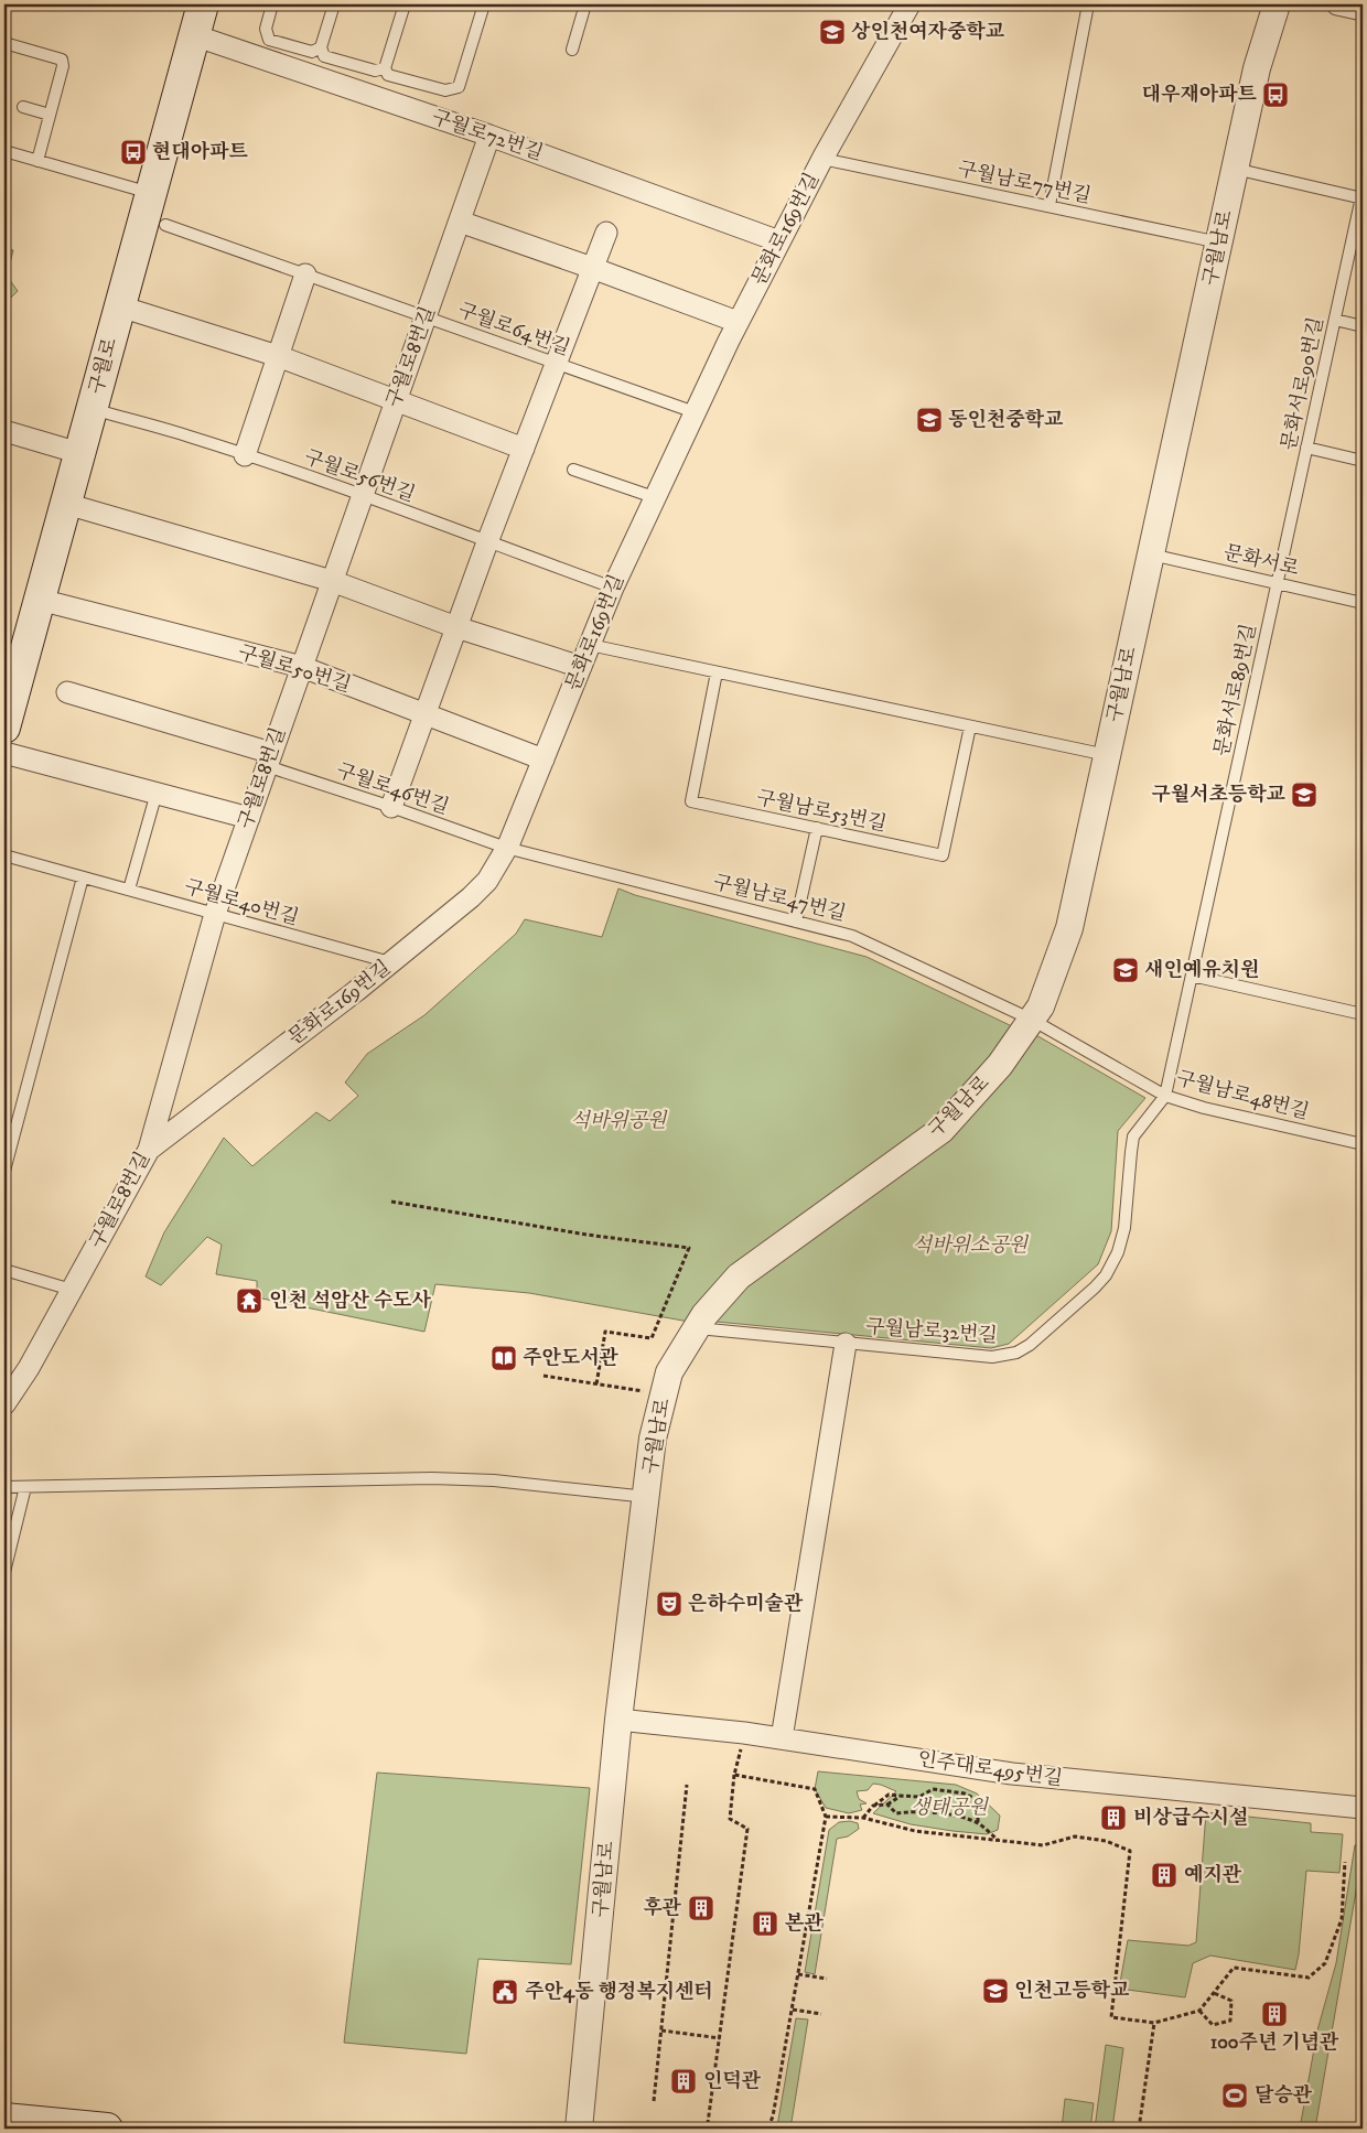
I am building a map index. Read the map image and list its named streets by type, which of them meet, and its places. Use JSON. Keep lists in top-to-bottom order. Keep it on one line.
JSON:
{"streets":{"main road":["구월로"],"street":["구월로72번길","문화로169번길","구월남로","구월로8번길","구월로50번길","인주대로495번길"],"lane":["구월남로77번길","구월로64번길","문화서로90번길","구월로56번길","문화서로","문화서로89번길","구월로46번길","구월남로53번길","구월남로47번길","구월로40번길","구월남로48번길","구월남로32번길"]},"crossings":[["구월로72번길","문화로169번길"],["구월로72번길","구월로8번길"],["구월로72번길","구월로"],["구월남로77번길","문화로169번길"],["구월남로77번길","구월남로"],["문화로169번길","구월로64번길"],["문화로169번길","구월로8번길"],["문화로169번길","구월로56번길"],["문화로169번길","구월로50번길"],["문화로169번길","구월로46번길"],["문화로169번길","구월남로47번길"],["문화로169번길","구월로40번길"],["구월남로","문화서로"],["구월남로","구월남로47번길"],["구월남로","구월남로48번길"],["구월남로","구월남로32번길"],["구월남로","인주대로495번길"],["구월로64번길","구월로8번길"],["구월로8번길","구월로56번길"],["구월로8번길","구월로50번길"],["구월로8번길","구월로46번길"],["구월로8번길","구월로40번길"],["구월로","구월로56번길"],["구월로","구월로50번길"],["문화서로90번길","문화서로"],["문화서로90번길","문화서로89번길"],["문화서로","문화서로89번길"],["문화서로89번길","구월남로48번길"],["문화서로89번길","구월남로32번길"],["구월로46번길","구월남로47번길"],["구월남로47번길","구월남로48번길"],["구월남로48번길","구월남로32번길"]],"parks":["석바위공원","석바위소공원","생태공원"],"places":{"school or university":["상인천여자중학교","동인천중학교","구월서초등학교","새인예유치원","인천고등학교"],"bus stop":["대우재아파트","현대아파트"],"temple":["인천 석암산 수도사"],"library":["주안도서관"],"theatre":["은하수미술관"],"building":["비상급수시설","예지관","후관","본관","100주년 기념관","인덕관"],"public building":["주안4동 행정복지센터"],"sports":["달승관"]}}
